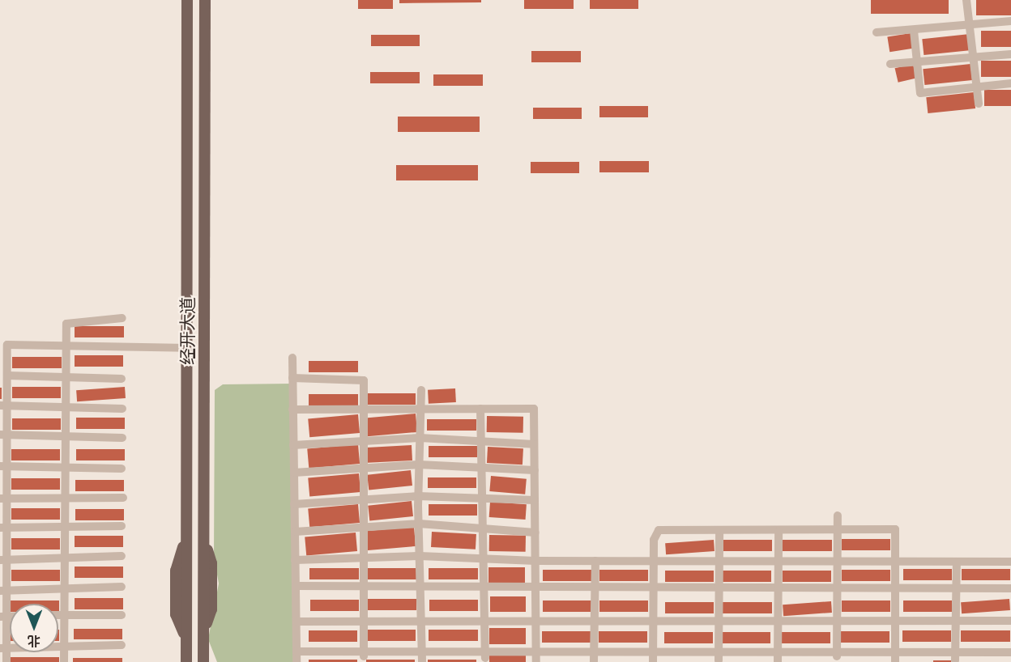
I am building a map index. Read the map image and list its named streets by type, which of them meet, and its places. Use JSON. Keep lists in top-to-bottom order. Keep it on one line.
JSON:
{"streets":{"main road":["经开大道"]},"north":"bottom"}
